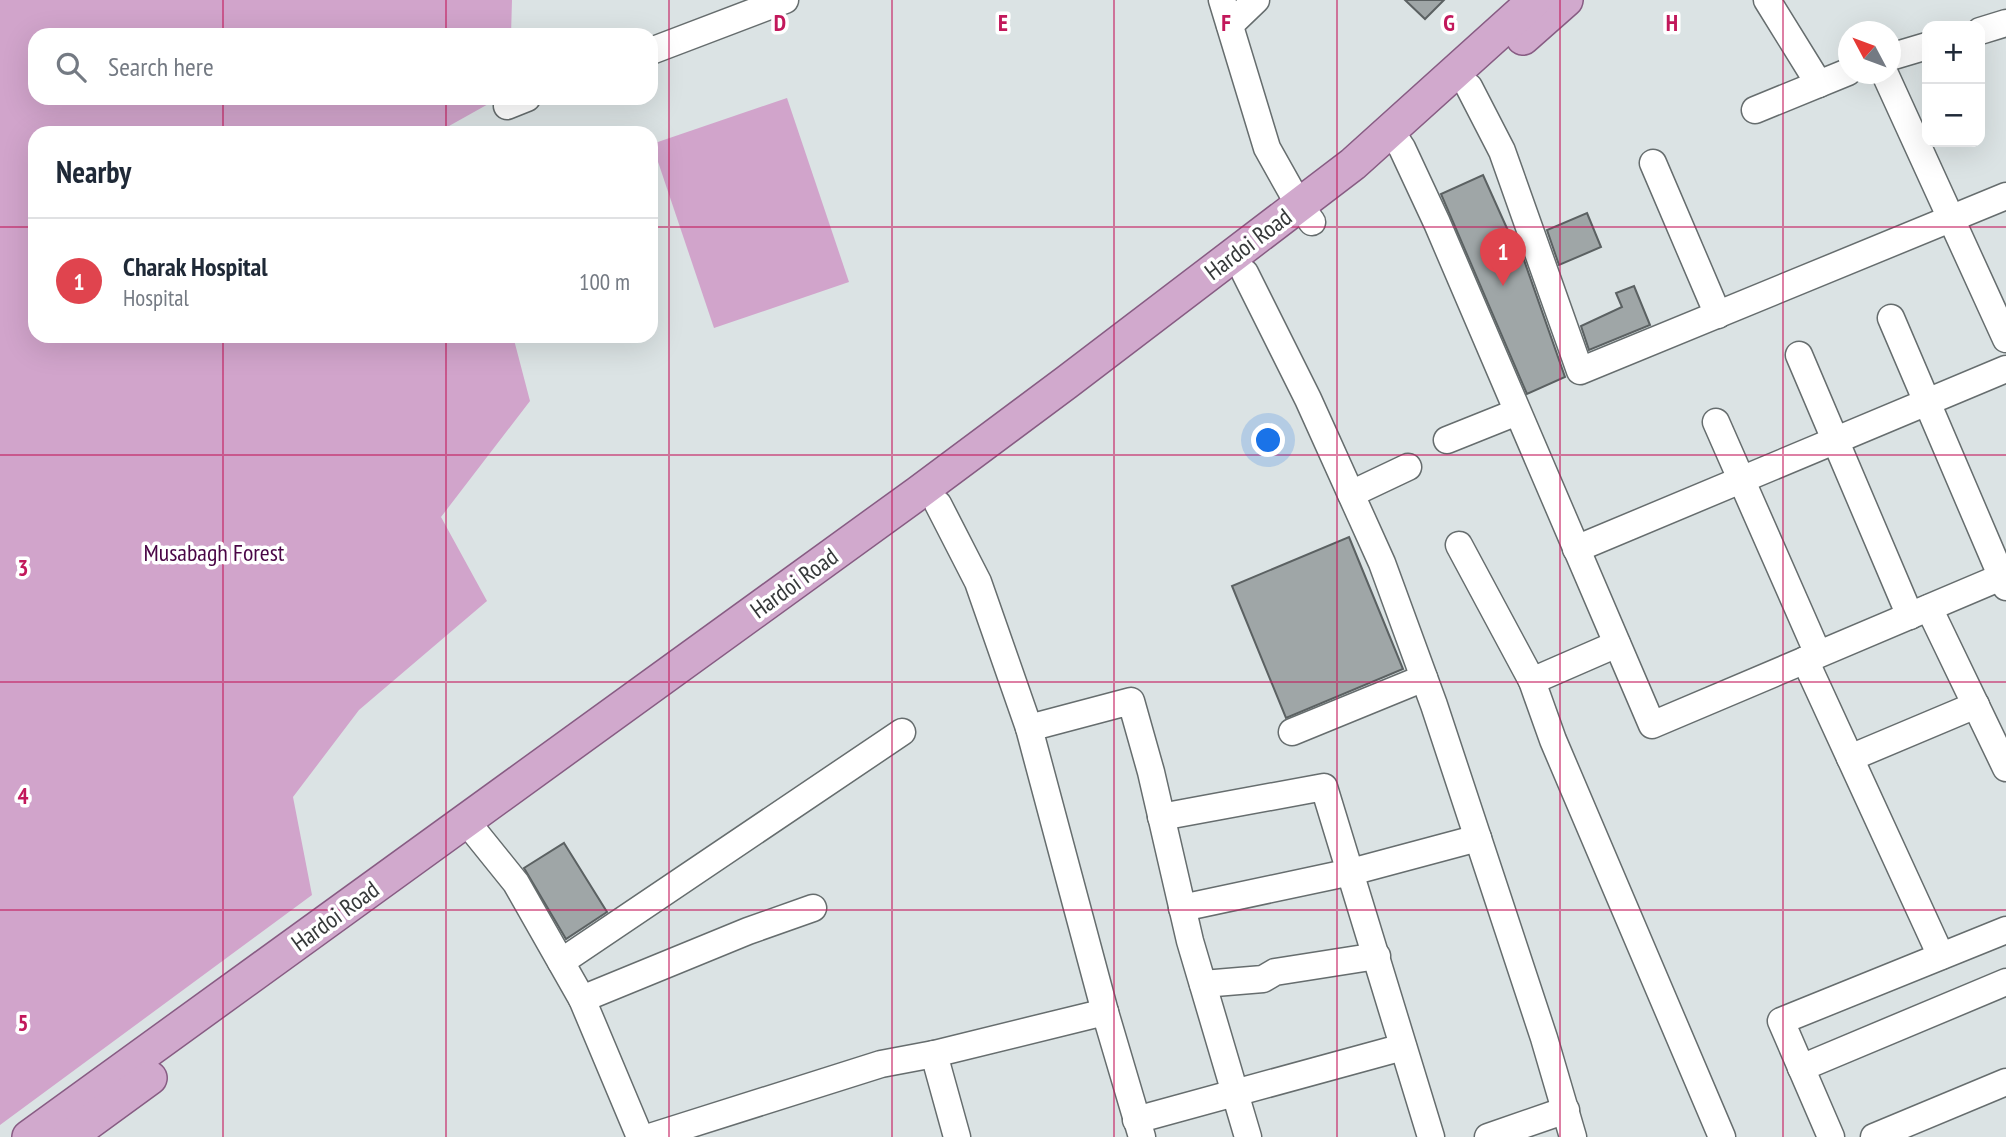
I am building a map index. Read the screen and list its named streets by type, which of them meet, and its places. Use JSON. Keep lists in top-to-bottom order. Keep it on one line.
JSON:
{"streets":{"main road":["Hardoi Road"]},"parks":["Musabagh Forest"],"north":"top left","page":{"map_buttons":["+","−"],"search":"Search here","heading":"Nearby","list":[{"mark":"1","name":"Charak Hospital","note":"Hospital","value":"100 m"}],"pins":"1"},"grid":{"columns":["D","E","F","G","H"],"rows":["3","4","5"]}}
